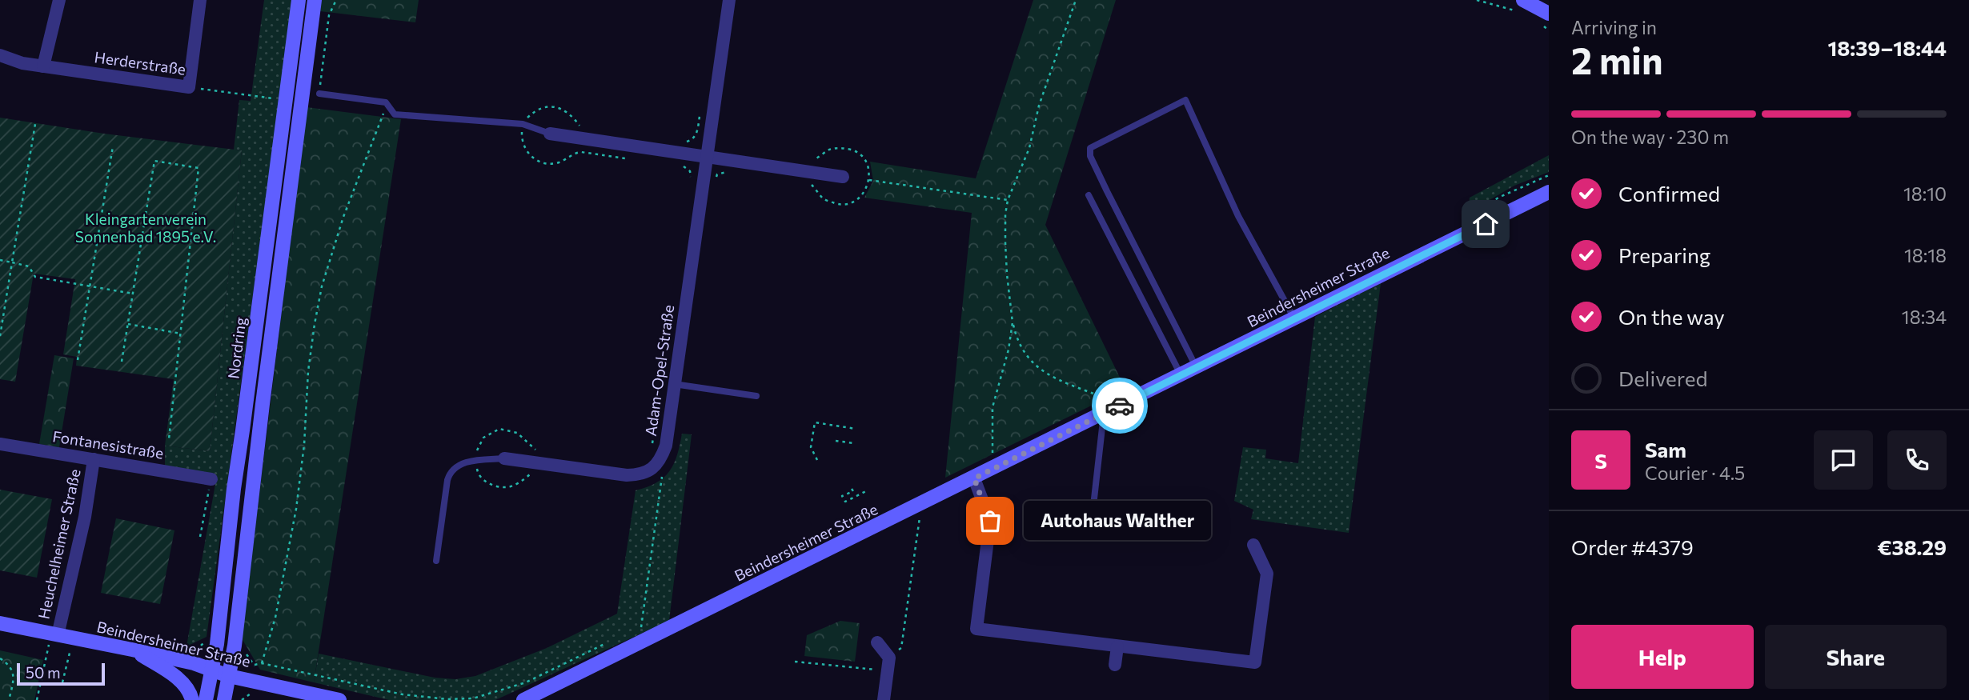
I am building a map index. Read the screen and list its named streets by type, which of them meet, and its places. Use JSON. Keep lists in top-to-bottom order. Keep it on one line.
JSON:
{"streets":{"street":["Herderstraße","Beindersheimer Straße","Nordring","Adam-Opel-Straße","Fontanesistraße","Heuchelheimer Straße"]},"crossings":[["Beindersheimer Straße","Nordring"],["Beindersheimer Straße","Heuchelheimer Straße"],["Fontanesistraße","Heuchelheimer Straße"]],"parks":["Kleingartenverein Sonnenbad 1895 e.V."],"places":["Autohaus Walther"],"scale_bar":"50 m","page":{"heading":["2 min","Arriving in","18:39–18:44"],"panel":["Sam","Courier · 4.5","Order #4379","€38.29"],"bar":"On the way · 230 m","list":[["Confirmed","18:10"],["Preparing","18:18"],["On the way","18:34"],"Delivered"],"round":"S","bubble":"Autohaus Walther","buttons":["Help","Share"],"scale":"50 m"}}
